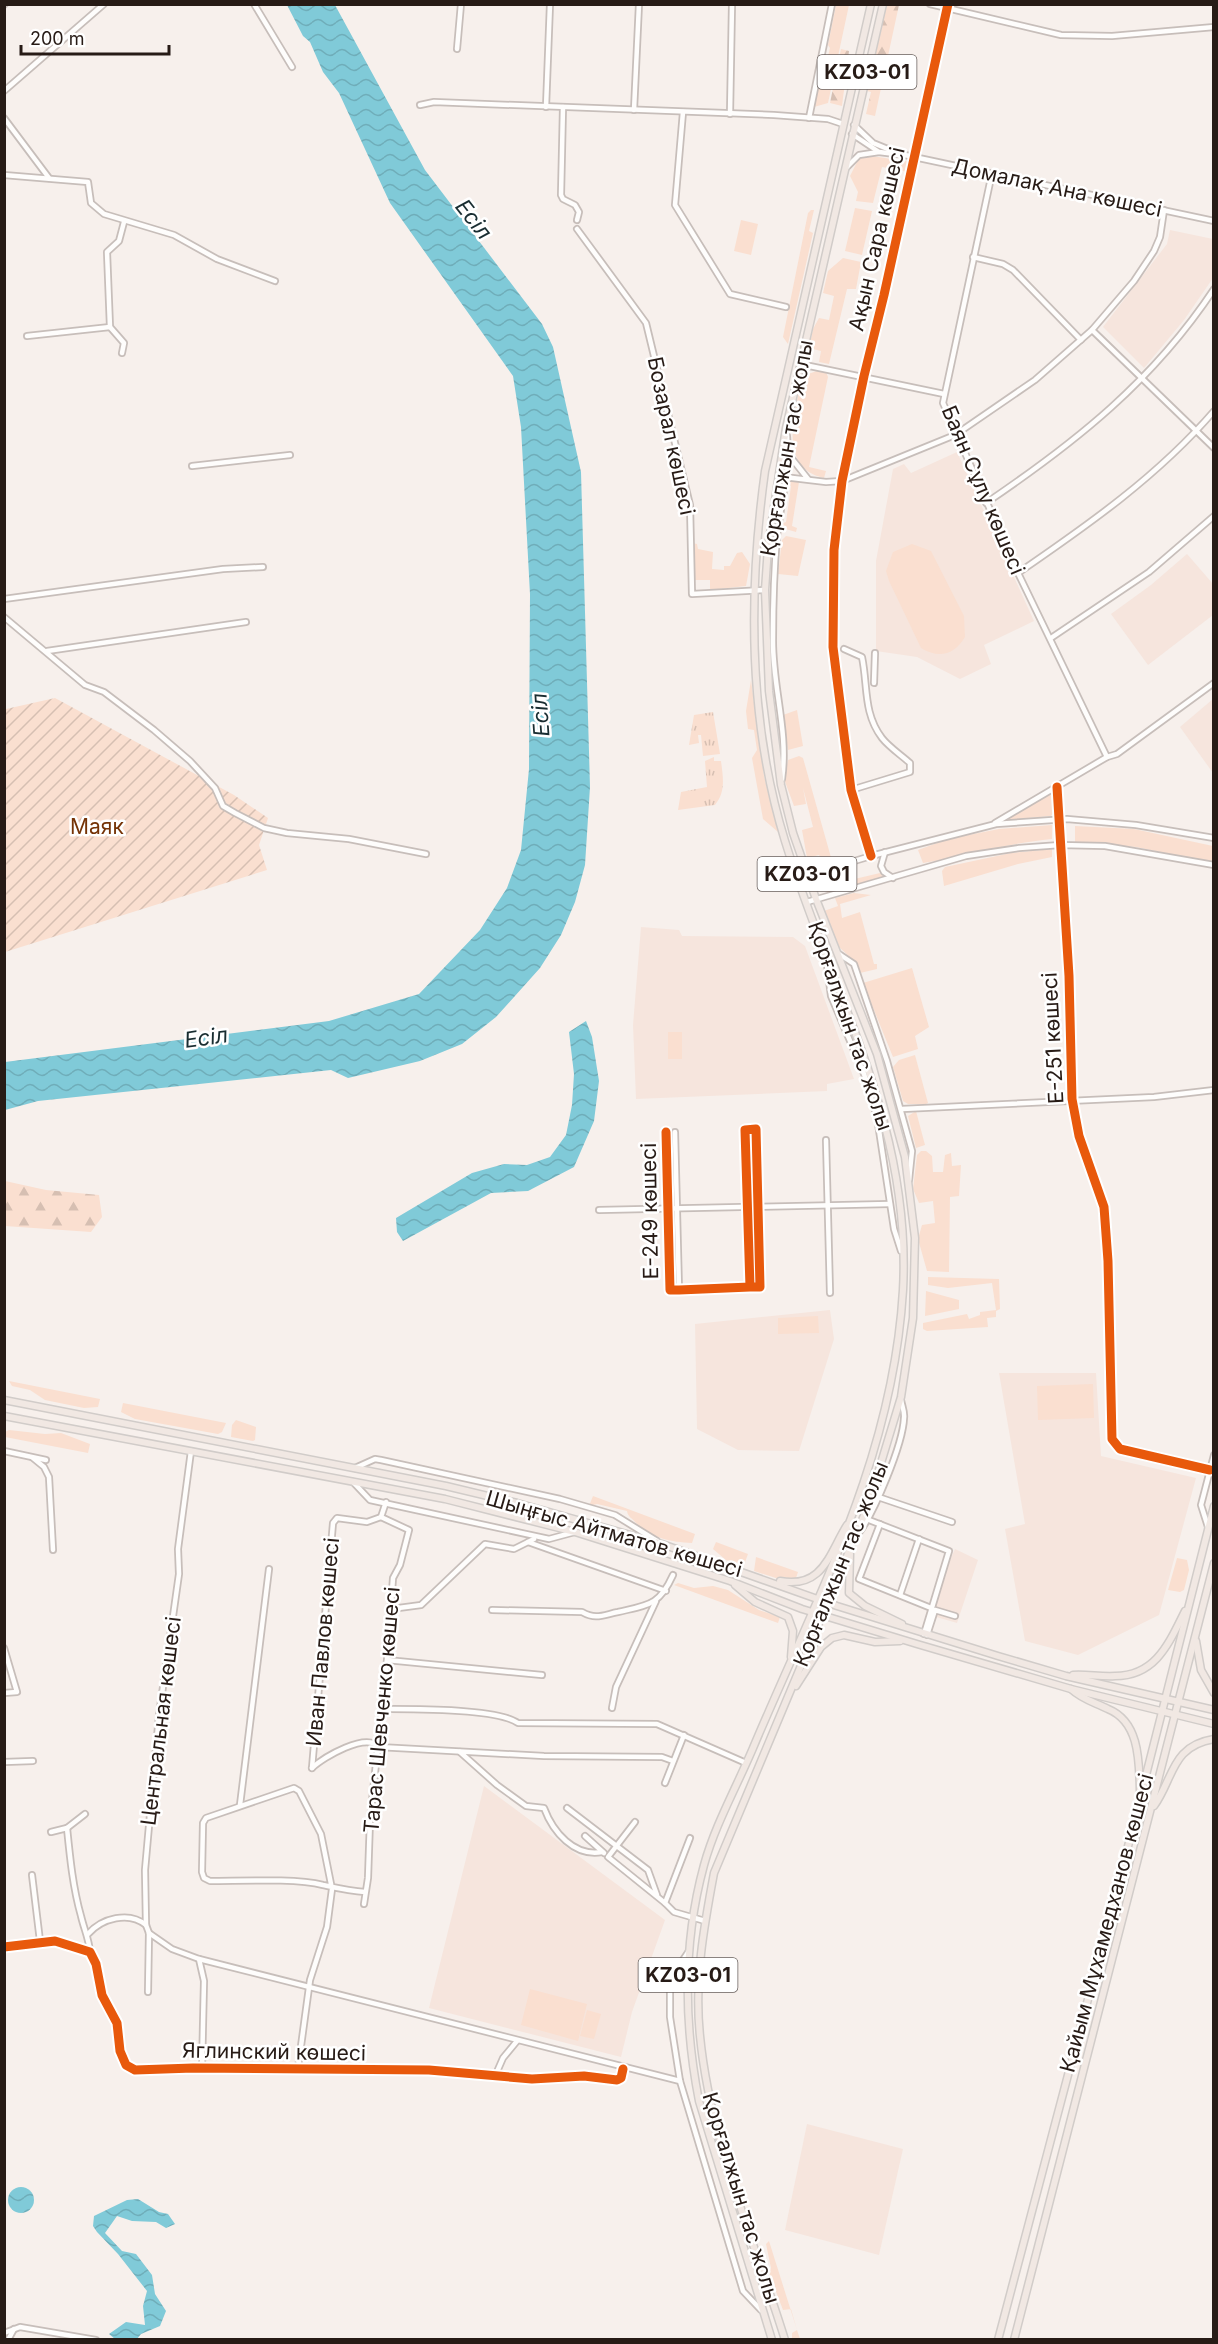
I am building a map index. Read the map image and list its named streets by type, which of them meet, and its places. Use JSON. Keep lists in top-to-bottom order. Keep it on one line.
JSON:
{"streets":{"main road":["KZ03-01","Қорғалжын тас жолы","Шыңғыс Айтматов көшесі","Қайым Мұхамедханов көшесі"],"street":["Домалақ Ана көшесі","Ақын Сара көшесі","Бозарал көшесі","Баян Сұлу көшесі","Е-251 көшесі","Е-249 көшесі","Иван Павлов көшесі","Тарас Шевченко көшесі","Центральная көшесі","Яглинский көшесі"]},"crossings":[["Домалақ Ана көшесі","Ақын Сара көшесі"],["Домалақ Ана көшесі","Қорғалжын тас жолы"],["Домалақ Ана көшесі","Баян Сұлу көшесі"],["Бозарал көшесі","Қорғалжын тас жолы"],["Қорғалжын тас жолы","Шыңғыс Айтматов көшесі"],["Шыңғыс Айтматов көшесі","Центральная көшесі"],["Шыңғыс Айтматов көшесі","Қайым Мұхамедханов көшесі"],["Иван Павлов көшесі","Тарас Шевченко көшесі"]],"water":["Есіл"],"parks":["Маяк"],"scale_bar":"200 m"}
